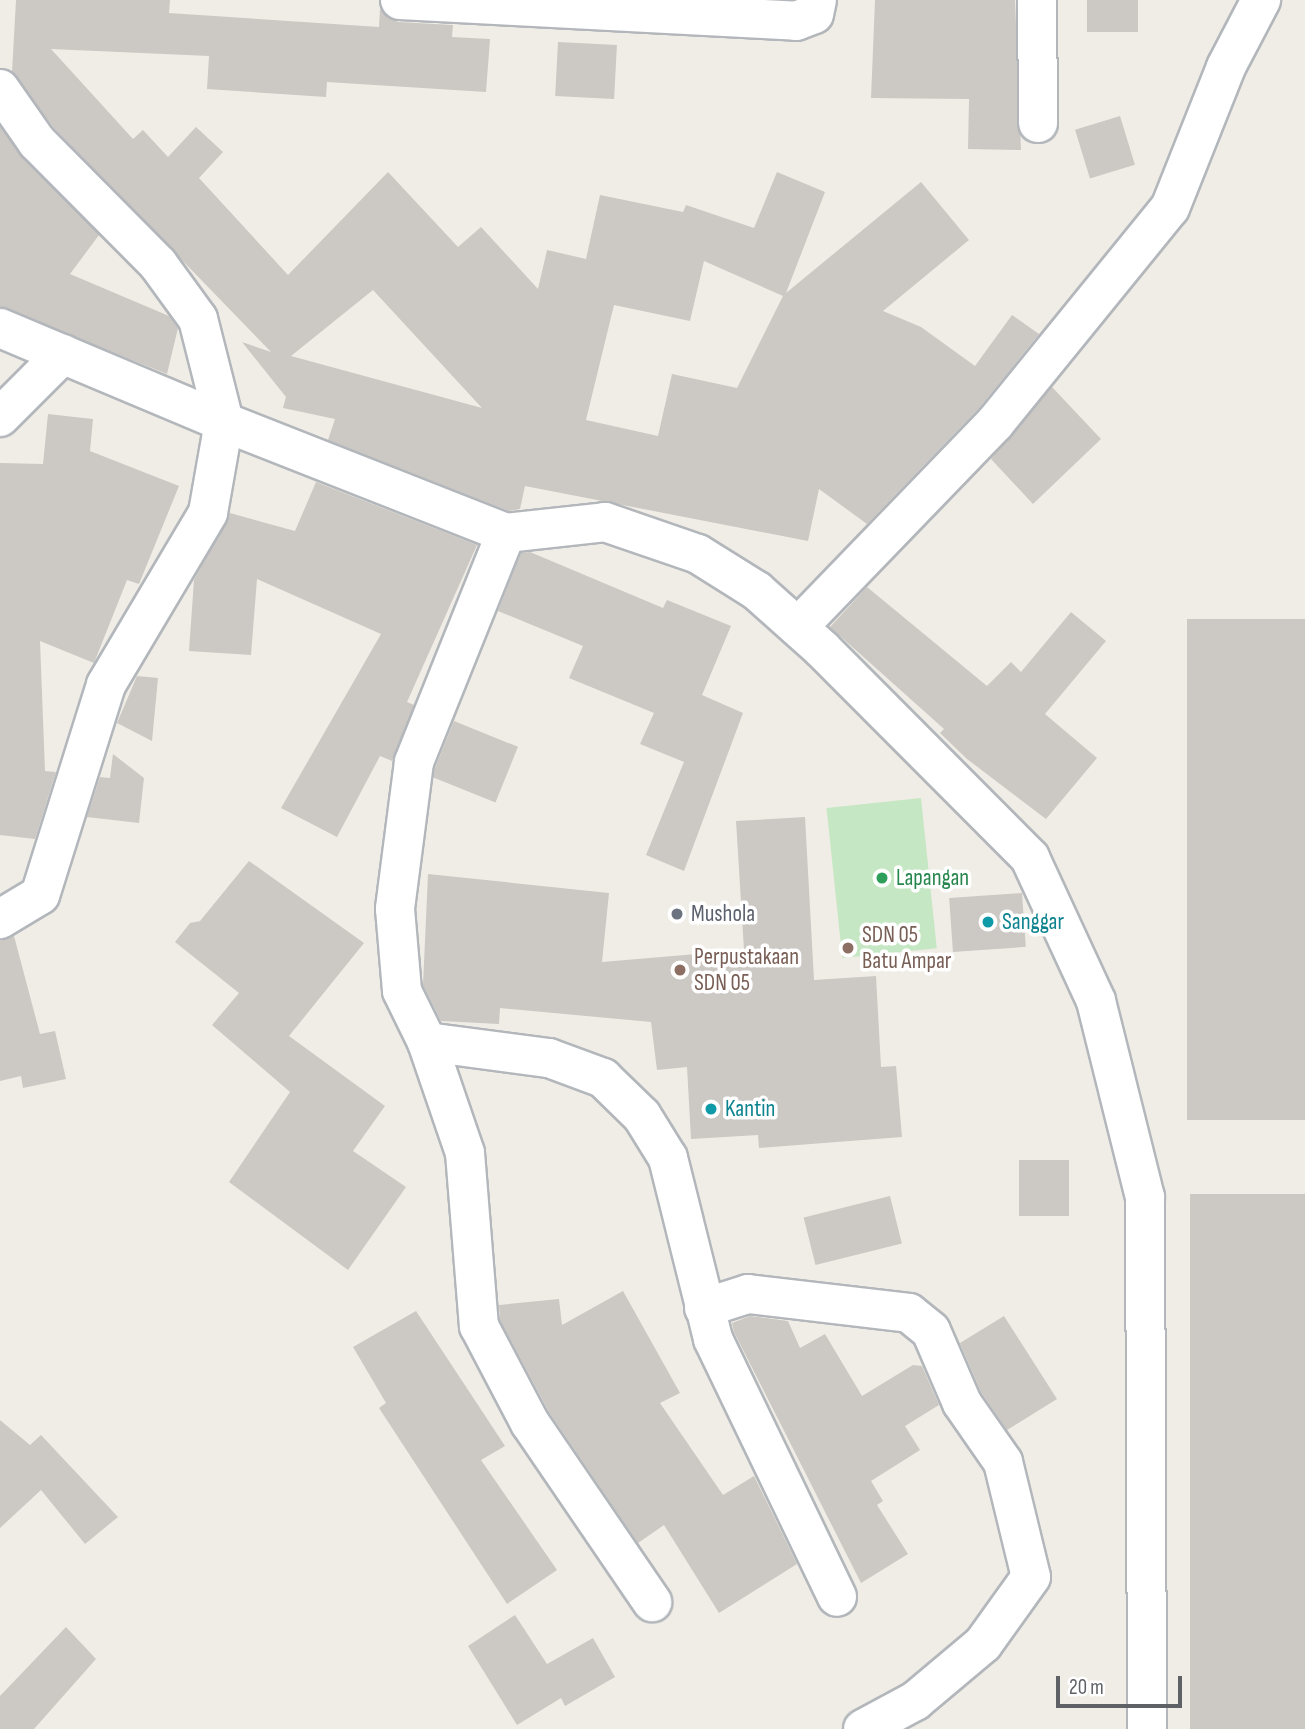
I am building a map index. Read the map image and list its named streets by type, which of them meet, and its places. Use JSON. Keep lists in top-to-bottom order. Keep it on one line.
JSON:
{"places":["Lapangan","Mushola","Sanggar","SDN 05 Batu Ampar","Perpustakaan SDN 05","Kantin"],"scale_bar":"20 m"}
